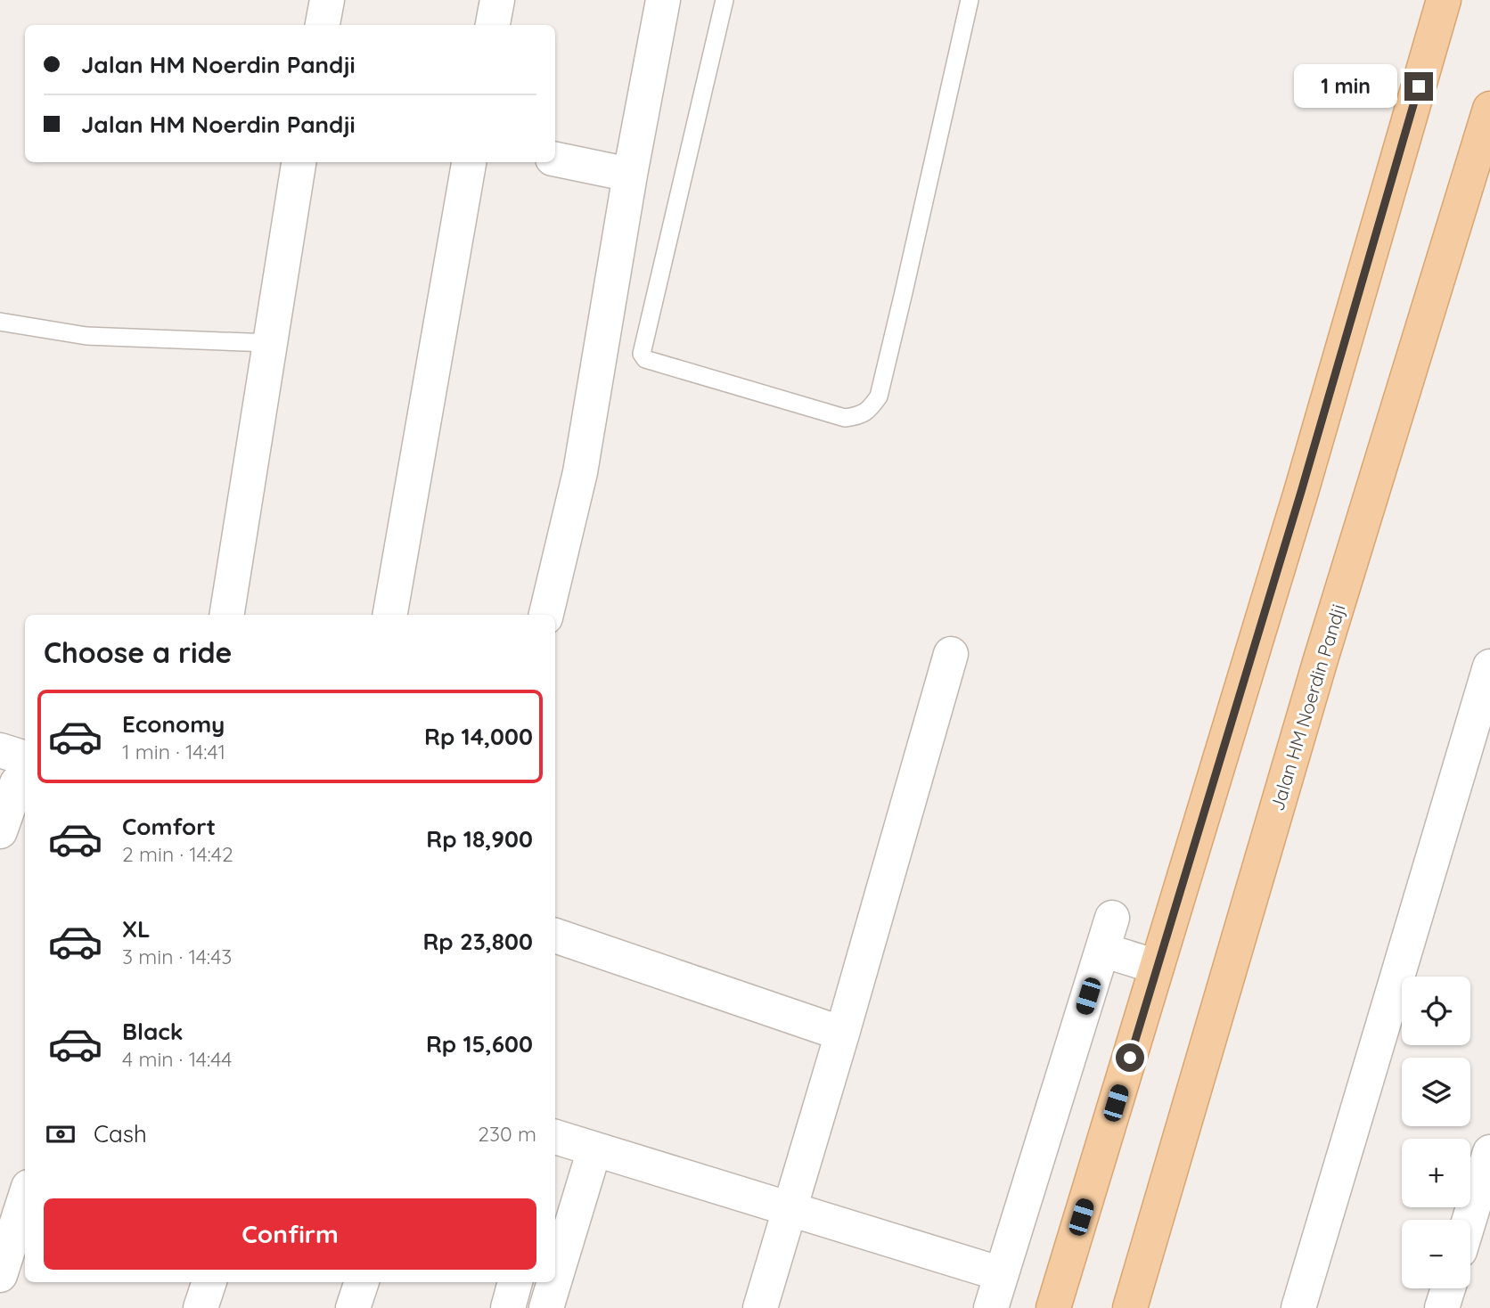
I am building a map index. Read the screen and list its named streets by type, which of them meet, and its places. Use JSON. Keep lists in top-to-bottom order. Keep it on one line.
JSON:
{"streets":{"main road":["Jalan HM Noerdin Pandji"]},"page":{"banner":["Jalan HM Noerdin Pandji","Jalan HM Noerdin Pandji"],"bubble":"1 min","heading":"Choose a ride","list":[{"name":"Economy","note":"1 min · 14:41","value":"Rp 14,000"},{"name":"Comfort","note":"2 min · 14:42","value":"Rp 18,900"},{"name":"XL","note":"3 min · 14:43","value":"Rp 23,800"},{"name":"Black","note":"4 min · 14:44","value":"Rp 15,600"}],"map_buttons":["+","−"],"pay":["Cash","230 m"],"buttons":"Confirm"}}
